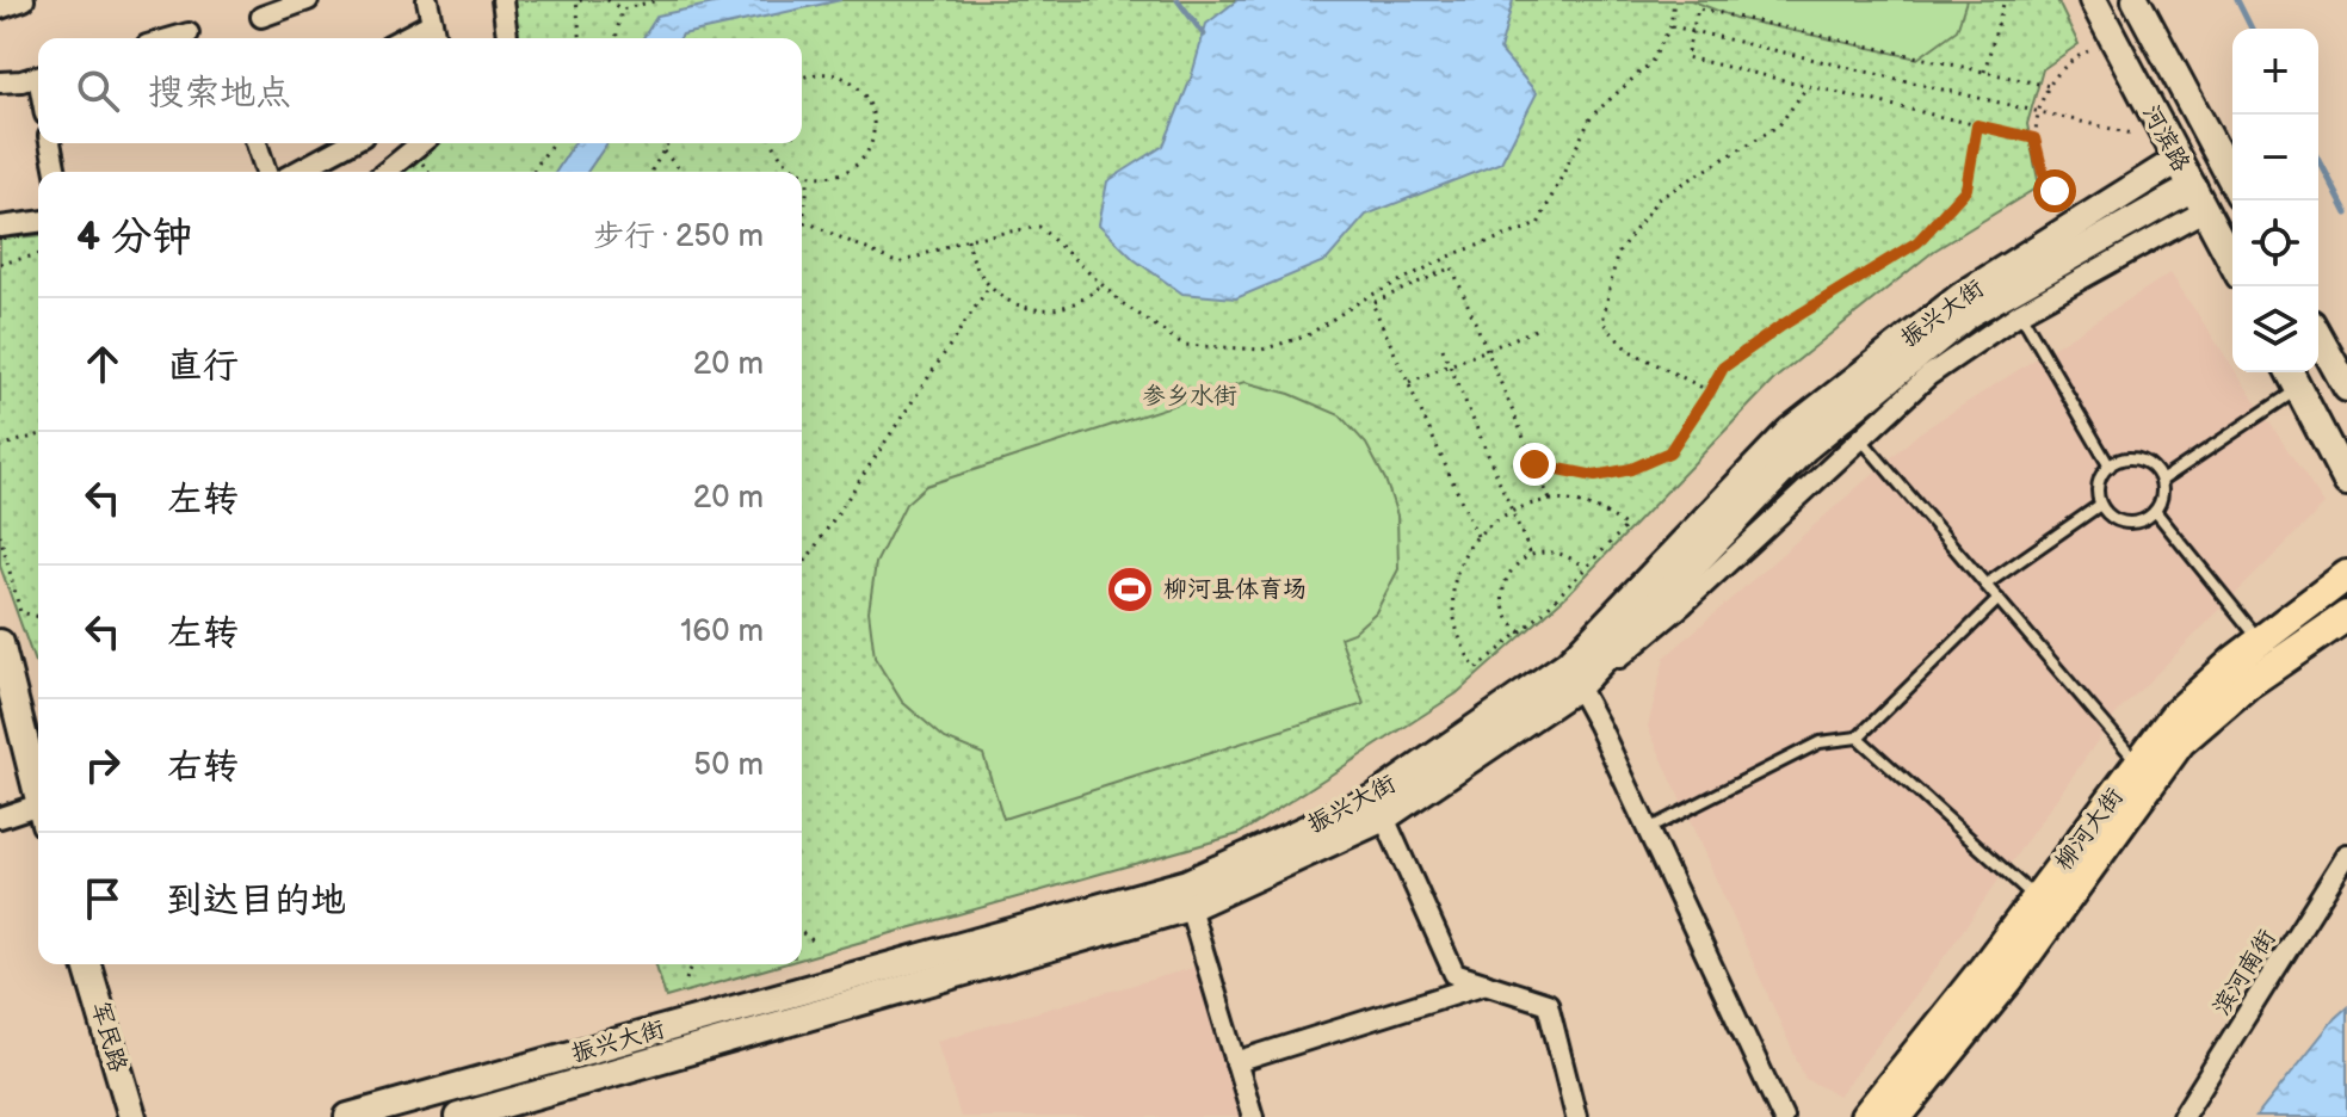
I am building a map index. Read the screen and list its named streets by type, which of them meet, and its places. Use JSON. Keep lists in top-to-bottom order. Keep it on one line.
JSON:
{"streets":{"main road":["柳河大街"],"street":["河滨路","振兴大街","滨河南街","军民路"]},"crossings":[["河滨路","振兴大街"]],"parks":["参乡水街"],"places":{"sports":["柳河县体育场"]},"page":{"map_buttons":["+","−"],"search":"搜索地点","heading":["4 分钟","步行 · 250 m"],"list":[["直行","20 m"],["左转","20 m"],["左转","160 m"],["右转","50 m"],"到达目的地"]}}
